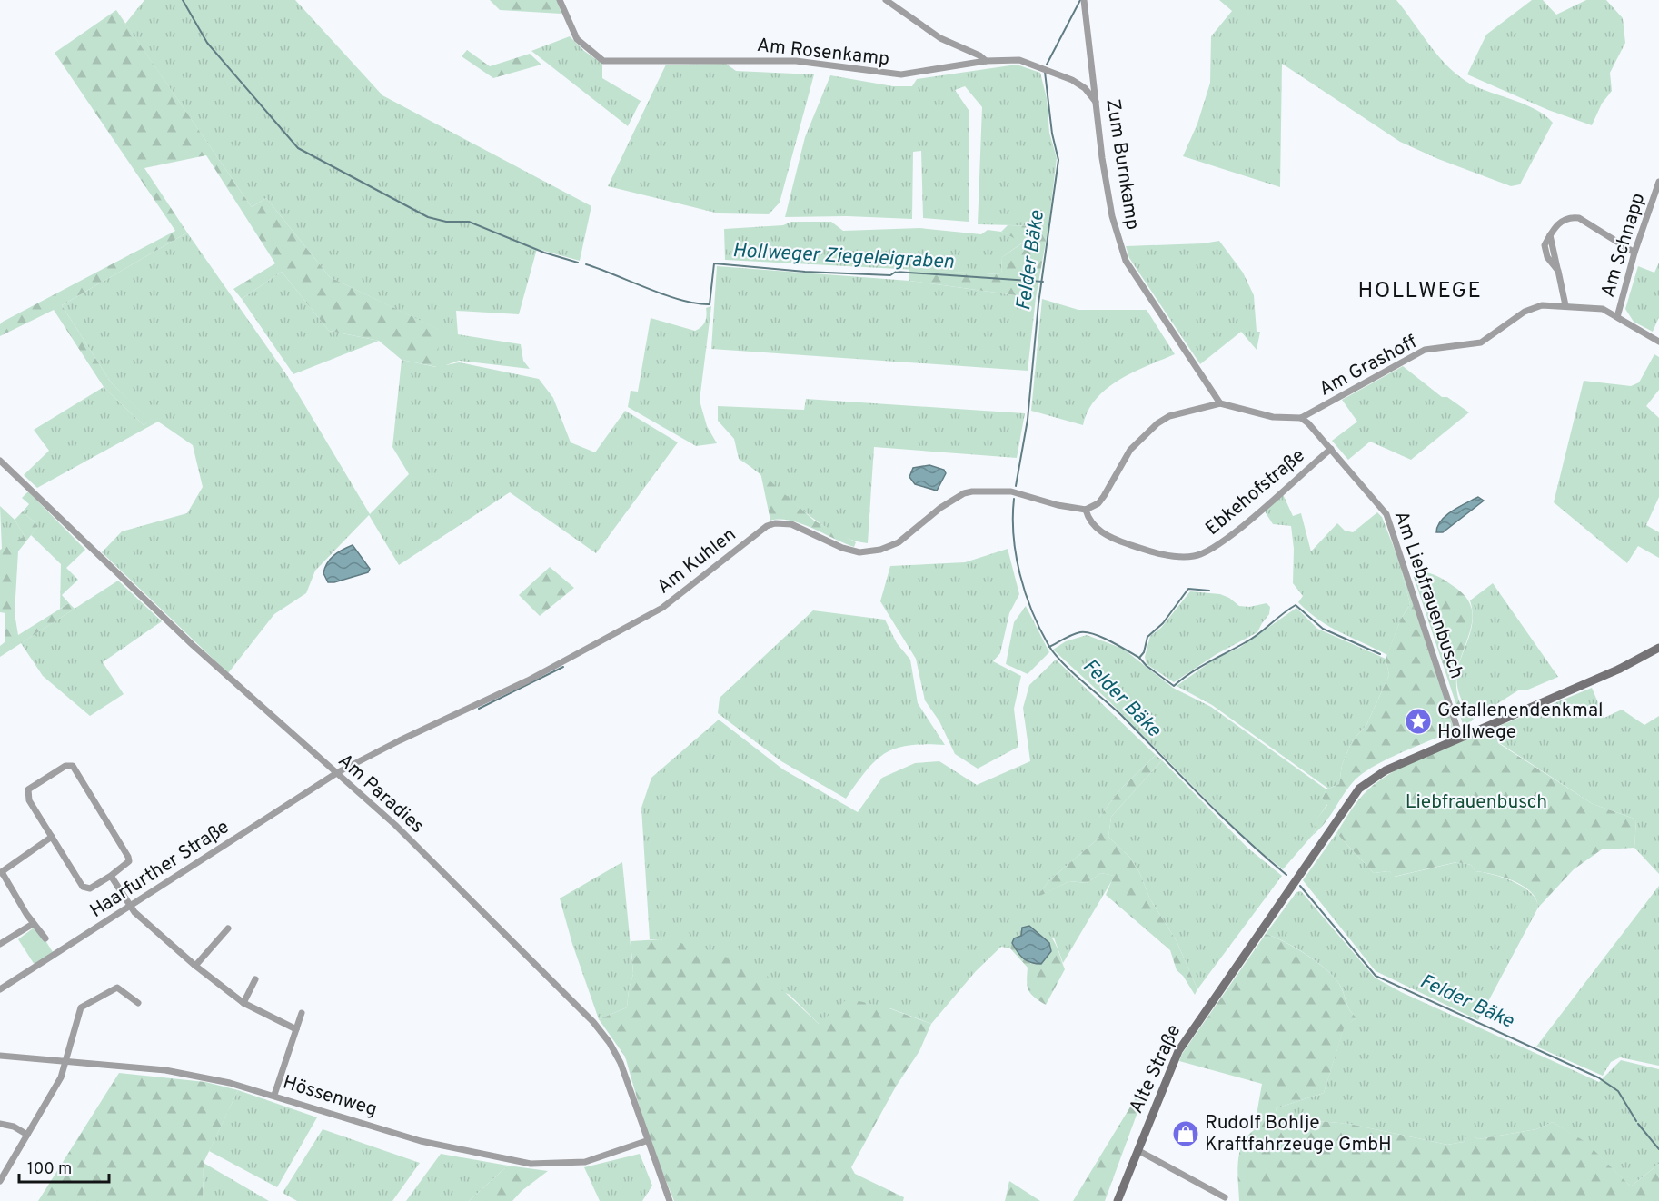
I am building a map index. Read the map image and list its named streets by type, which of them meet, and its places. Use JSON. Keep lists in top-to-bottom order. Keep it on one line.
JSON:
{"streets":{"street":["Am Rosenkamp","Zum Burnkamp","Am Schnapp","Am Grashoff","Ebkehofstraße","Am Kuhlen","Am Liebfrauenbusch","Am Paradies","Haarfurther Straße","Alte Straße","Hössenweg"]},"crossings":[["Am Rosenkamp","Zum Burnkamp"],["Zum Burnkamp","Ebkehofstraße"],["Am Schnapp","Am Grashoff"],["Am Grashoff","Ebkehofstraße"],["Am Grashoff","Am Liebfrauenbusch"],["Ebkehofstraße","Am Kuhlen"],["Ebkehofstraße","Am Liebfrauenbusch"],["Am Kuhlen","Am Paradies"],["Am Kuhlen","Haarfurther Straße"],["Am Liebfrauenbusch","Alte Straße"],["Am Paradies","Haarfurther Straße"],["Am Paradies","Hössenweg"]],"districts":["HOLLWEGE"],"water":["Hollweger Ziegeleigraben","Felder Bäke"],"parks":["Liebfrauenbusch"],"places":{"place":["Gefallenendenkmal Hollwege"],"shop":["Rudolf Bohlje Kraftfahrzeuge GmbH"]},"scale_bar":"100 m"}
